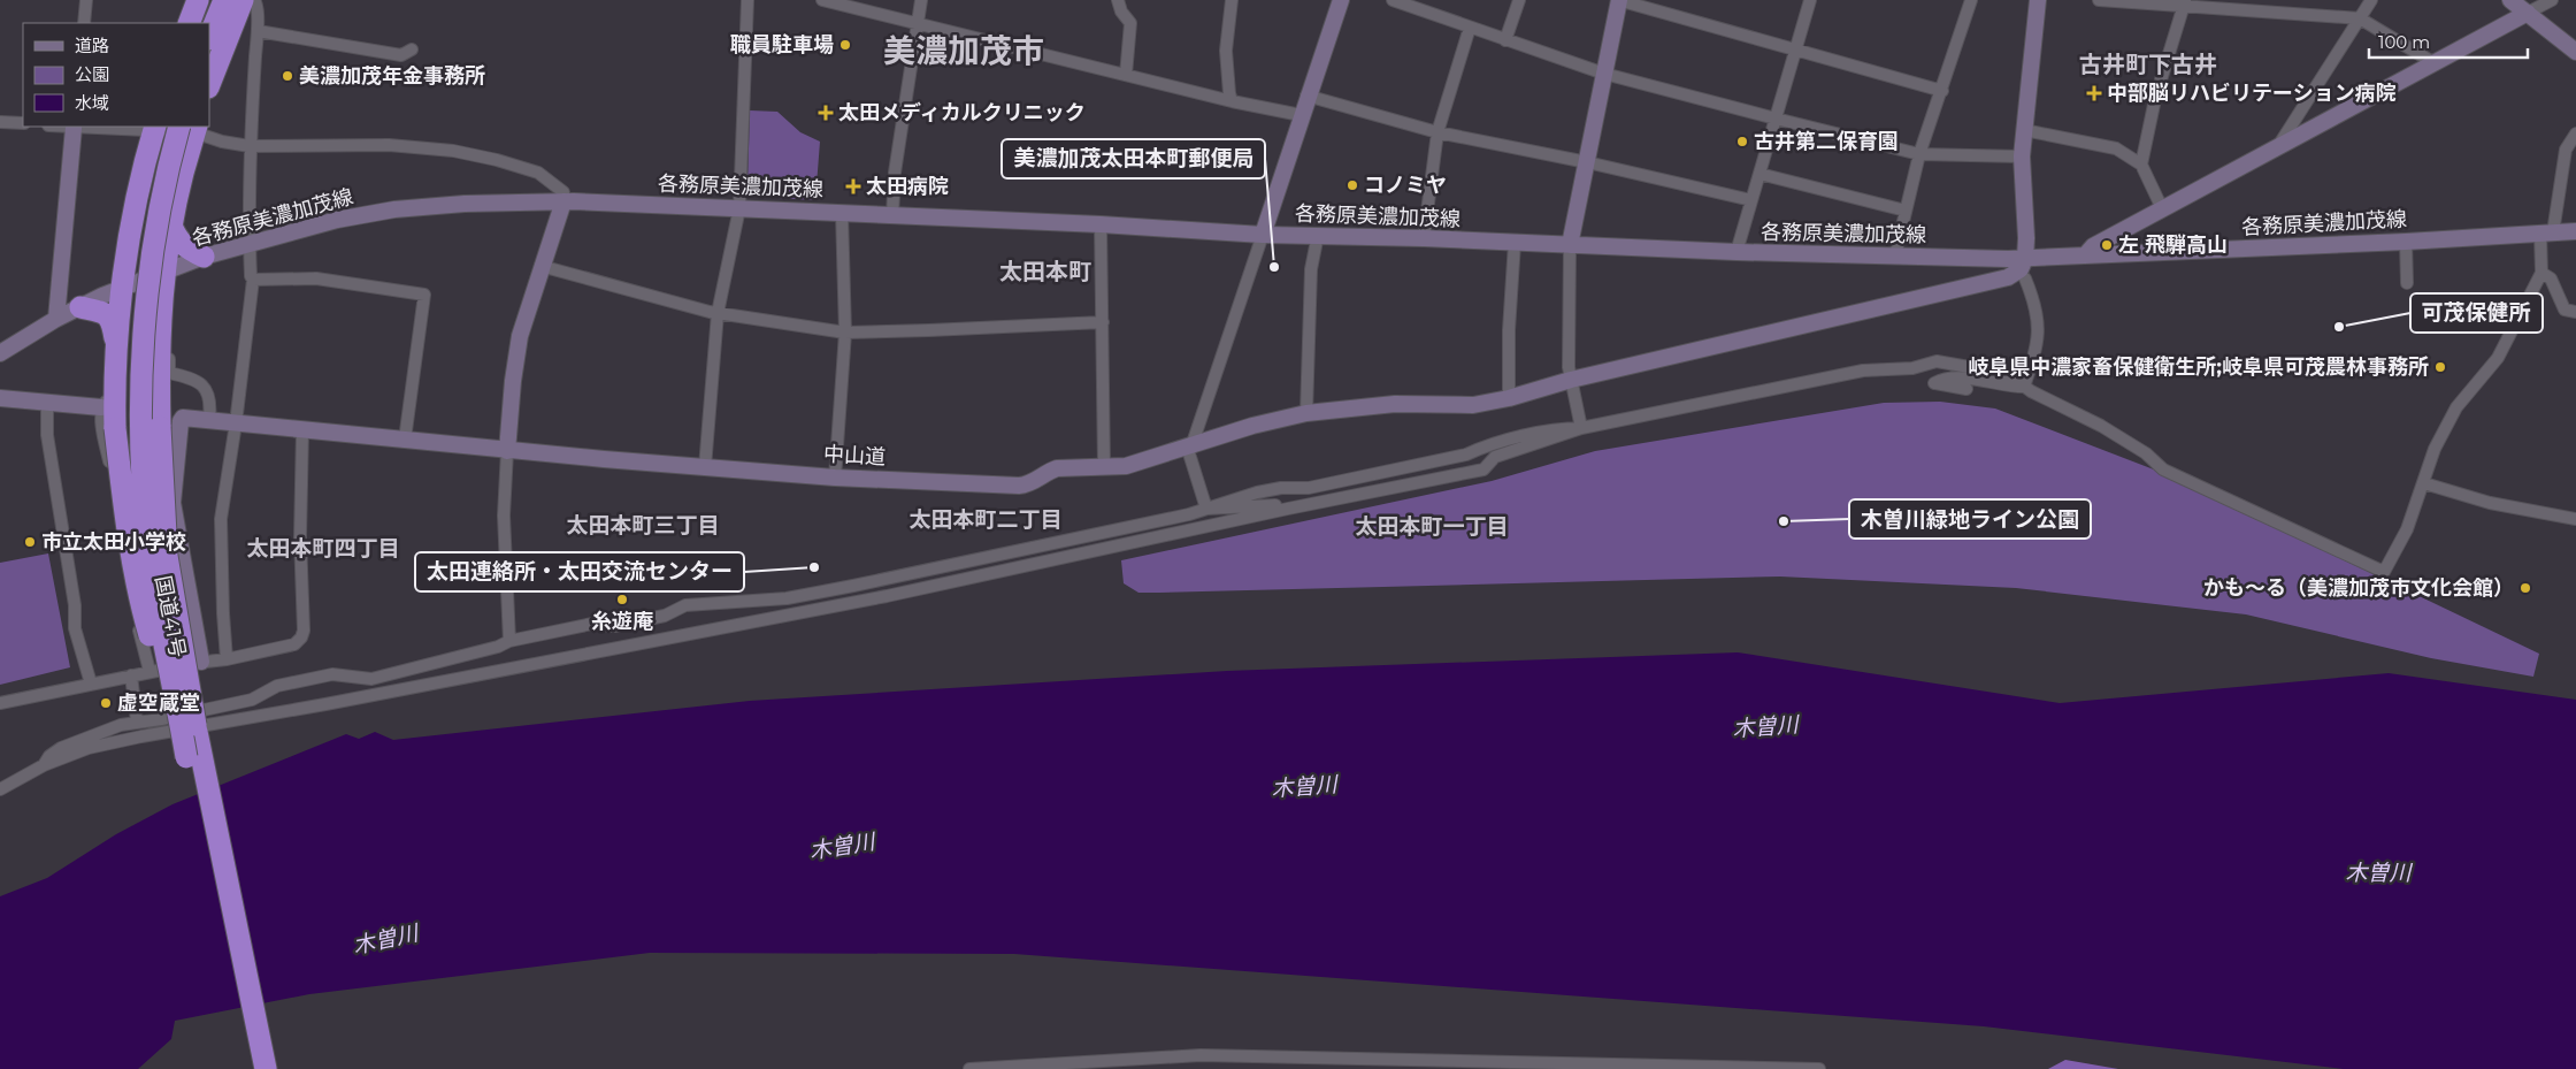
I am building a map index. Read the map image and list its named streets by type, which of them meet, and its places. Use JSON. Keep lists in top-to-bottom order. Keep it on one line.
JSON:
{"streets":{"highway":["国道41号"],"street":["各務原美濃加茂線","中山道"]},"crossings":[["各務原美濃加茂線","中山道"]],"districts":["美濃加茂市","古井町下古井","太田本町","太田本町二丁目","太田本町三丁目","太田本町一丁目","太田本町四丁目"],"water":["木曽川"],"places":{"other":["職員駐車場","美濃加茂年金事務所","古井第二保育園","コノミヤ","左 飛騨高山","美濃加茂太田本町郵便局","可茂保健所","岐阜県中濃家畜保健衛生所;岐阜県可茂農林事務所","木曽川緑地ライン公園","市立太田小学校","太田連絡所・太田交流センター","かも～る（美濃加茂市文化会館）","糸遊庵","虚空蔵堂"],"health":["中部脳リハビリテーション病院","太田メディカルクリニック","太田病院"]},"legend":["道路","公園","水域"],"scale_bar":"100 m"}
